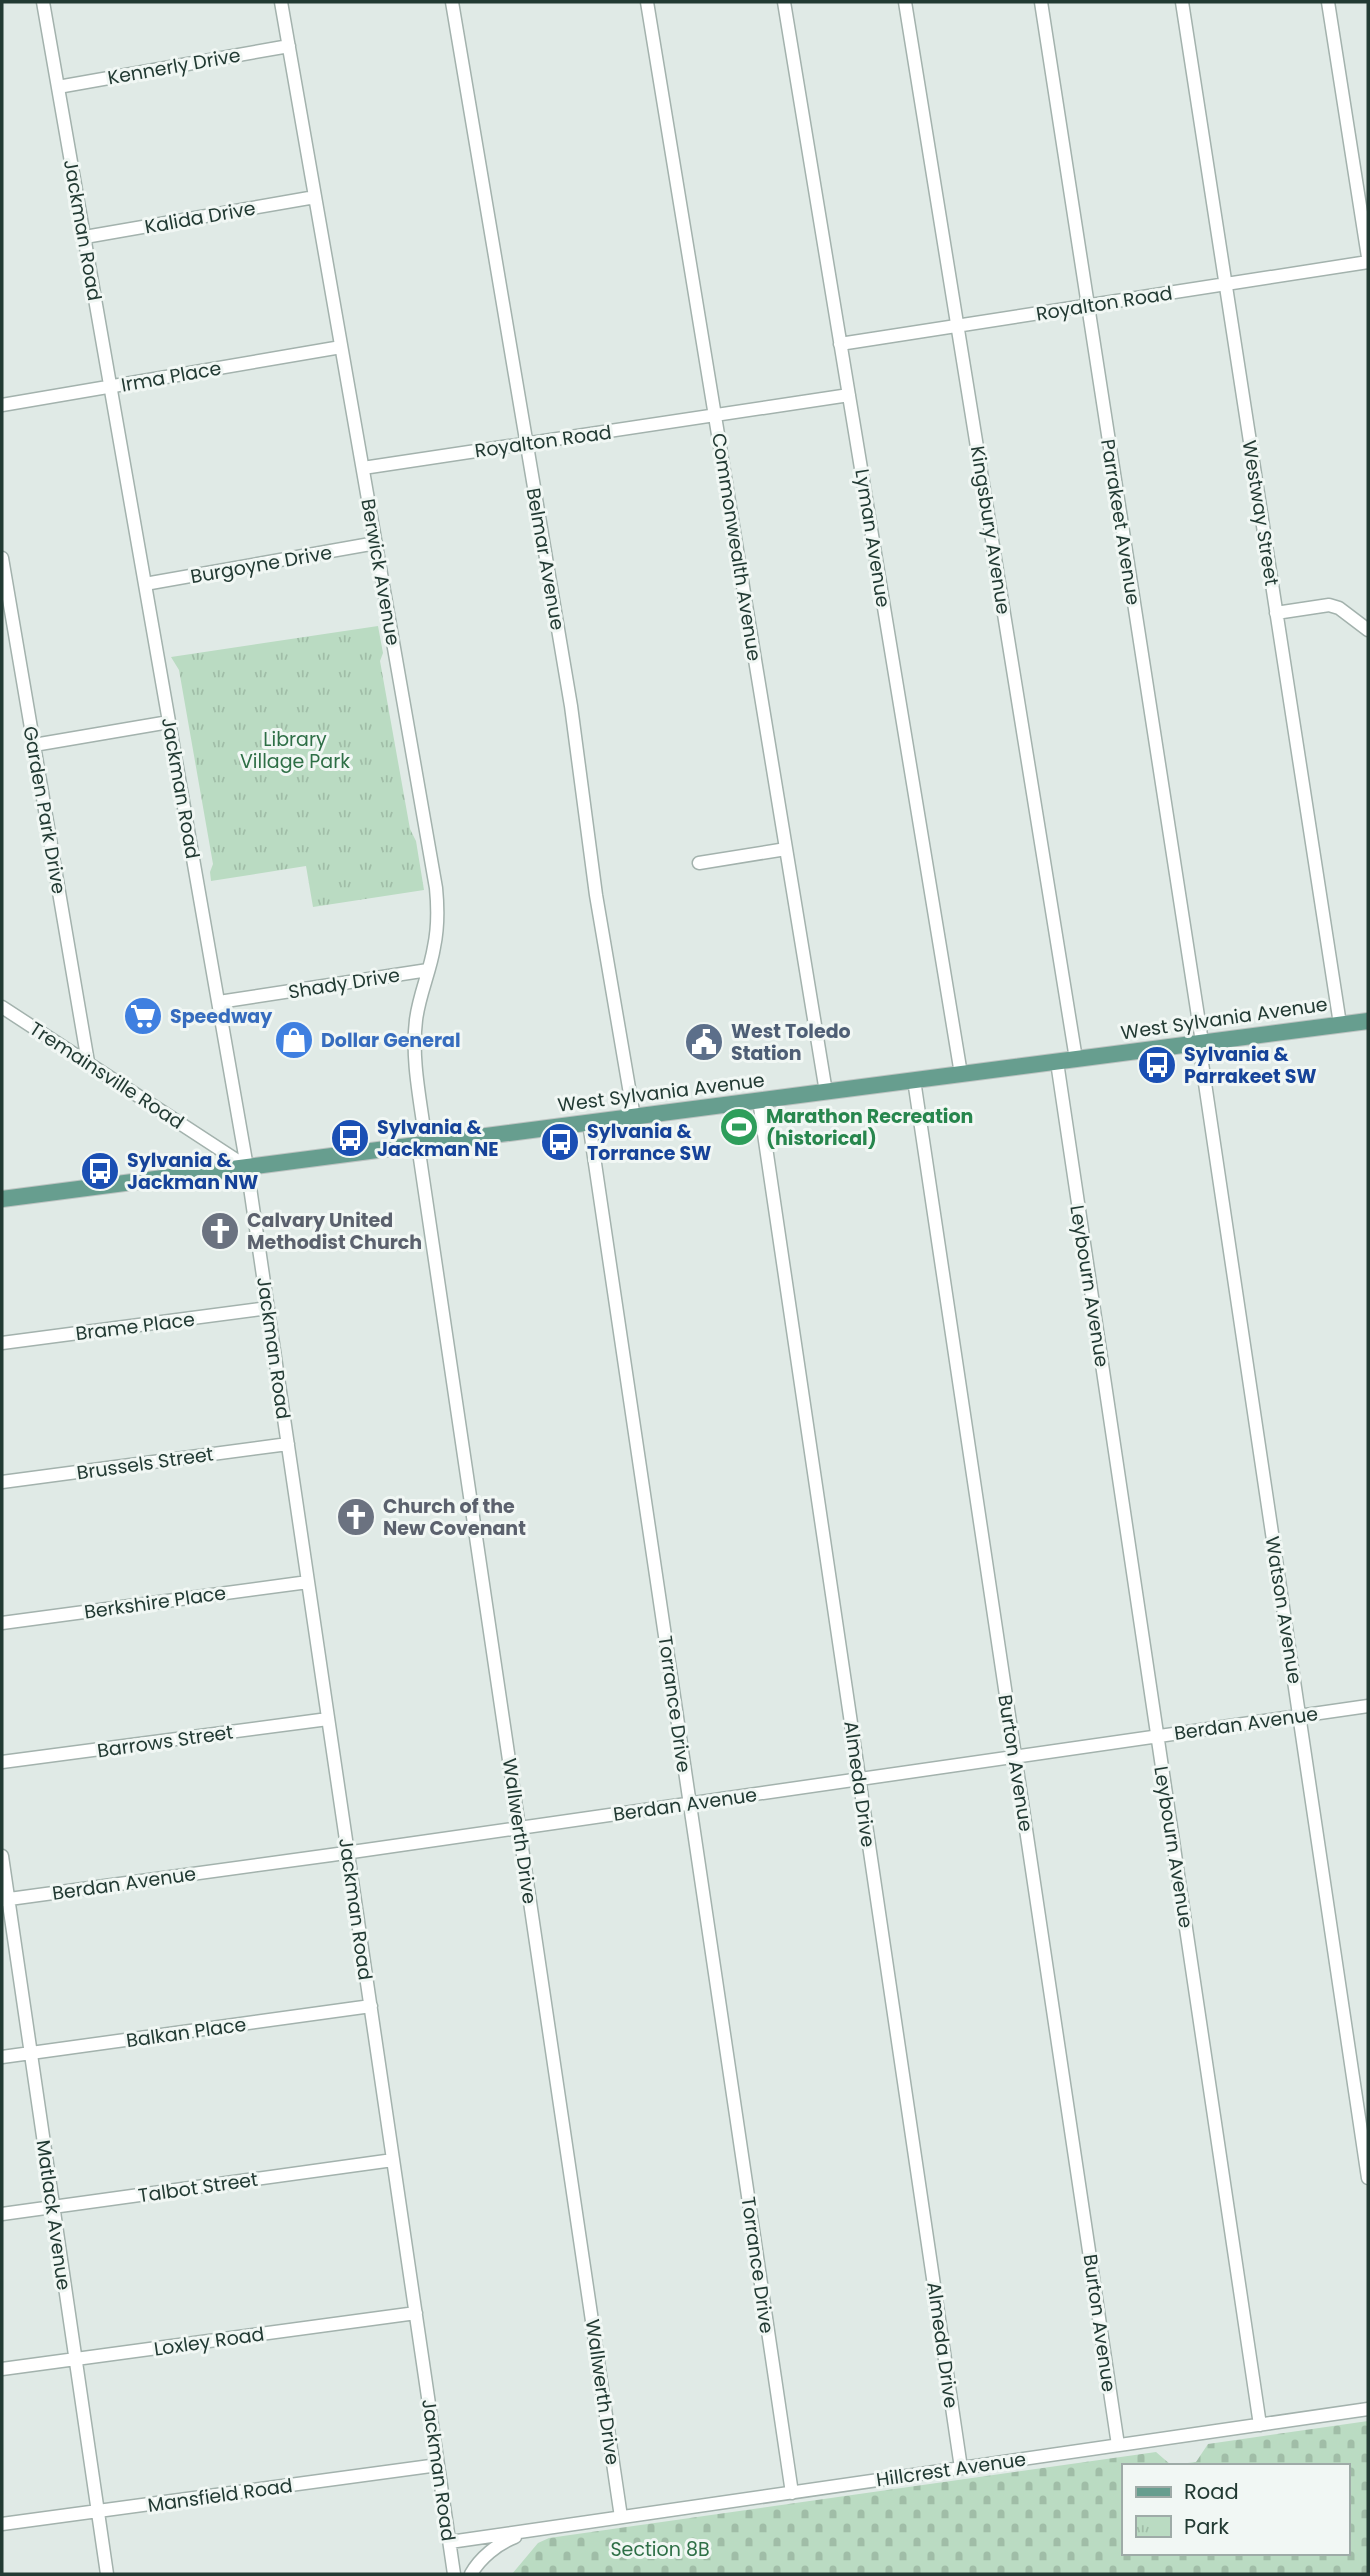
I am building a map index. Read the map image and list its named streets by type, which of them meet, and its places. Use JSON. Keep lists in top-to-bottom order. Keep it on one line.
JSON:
{"streets":{"main road":["West Sylvania Avenue"],"street":["Kennerly Drive","Kalida Drive","Jackman Road","Royalton Road","Irma Place","Westway Street","Parrakeet Avenue","Kingsbury Avenue","Lyman Avenue","Commonwealth Avenue","Belmar Avenue","Burgoyne Drive","Berwick Avenue","Garden Park Drive","Shady Drive","Tremainsville Road","Leybourn Avenue","Brame Place","Brussels Street","Berkshire Place","Watson Avenue","Torrance Drive","Berdan Avenue","Barrows Street","Burton Avenue","Almeda Drive","Wallwerth Drive","Balkan Place","Talbot Street","Matlack Avenue","Loxley Road","Hillcrest Avenue","Mansfield Road"]},"crossings":[["Kennerly Drive","Jackman Road"],["Kennerly Drive","Berwick Avenue"],["Kalida Drive","Jackman Road"],["Kalida Drive","Berwick Avenue"],["Jackman Road","Irma Place"],["Jackman Road","Burgoyne Drive"],["Jackman Road","Shady Drive"],["Jackman Road","West Sylvania Avenue"],["Jackman Road","Tremainsville Road"],["Jackman Road","Brame Place"],["Jackman Road","Brussels Street"],["Jackman Road","Berkshire Place"],["Jackman Road","Berdan Avenue"],["Jackman Road","Barrows Street"],["Jackman Road","Balkan Place"],["Jackman Road","Talbot Street"],["Jackman Road","Loxley Road"],["Jackman Road","Hillcrest Avenue"],["Jackman Road","Mansfield Road"],["Royalton Road","Westway Street"],["Royalton Road","Parrakeet Avenue"],["Royalton Road","Kingsbury Avenue"],["Royalton Road","Lyman Avenue"],["Royalton Road","Commonwealth Avenue"],["Royalton Road","Belmar Avenue"],["Royalton Road","Berwick Avenue"],["Irma Place","Berwick Avenue"],["Westway Street","West Sylvania Avenue"],["Parrakeet Avenue","West Sylvania Avenue"],["Parrakeet Avenue","Watson Avenue"],["Kingsbury Avenue","West Sylvania Avenue"],["Lyman Avenue","West Sylvania Avenue"],["Commonwealth Avenue","West Sylvania Avenue"],["Belmar Avenue","West Sylvania Avenue"],["Burgoyne Drive","Berwick Avenue"],["Berwick Avenue","Shady Drive"],["Berwick Avenue","West Sylvania Avenue"],["Berwick Avenue","Wallwerth Drive"],["Garden Park Drive","Tremainsville Road"],["West Sylvania Avenue","Tremainsville Road"],["West Sylvania Avenue","Leybourn Avenue"],["West Sylvania Avenue","Watson Avenue"],["West Sylvania Avenue","Torrance Drive"],["West Sylvania Avenue","Burton Avenue"],["West Sylvania Avenue","Almeda Drive"],["West Sylvania Avenue","Wallwerth Drive"],["Leybourn Avenue","Berdan Avenue"],["Leybourn Avenue","Hillcrest Avenue"],["Watson Avenue","Berdan Avenue"],["Torrance Drive","Berdan Avenue"],["Torrance Drive","Hillcrest Avenue"],["Berdan Avenue","Burton Avenue"],["Berdan Avenue","Almeda Drive"],["Berdan Avenue","Wallwerth Drive"],["Berdan Avenue","Matlack Avenue"],["Burton Avenue","Hillcrest Avenue"],["Almeda Drive","Hillcrest Avenue"],["Wallwerth Drive","Hillcrest Avenue"],["Balkan Place","Matlack Avenue"],["Talbot Street","Matlack Avenue"],["Matlack Avenue","Loxley Road"],["Matlack Avenue","Mansfield Road"]],"parks":["Library Village Park","Section 8B"],"places":{"supermarket":["Speedway"],"shop":["Dollar General"],"public building":["West Toledo Station"],"bus stop":["Sylvania & Parrakeet SW","Sylvania & Jackman NE","Sylvania & Torrance SW","Sylvania & Jackman NW"],"sports":["Marathon Recreation (historical)"],"church":["Calvary United Methodist Church","Church of the New Covenant"]},"legend":["Road","Park"]}
